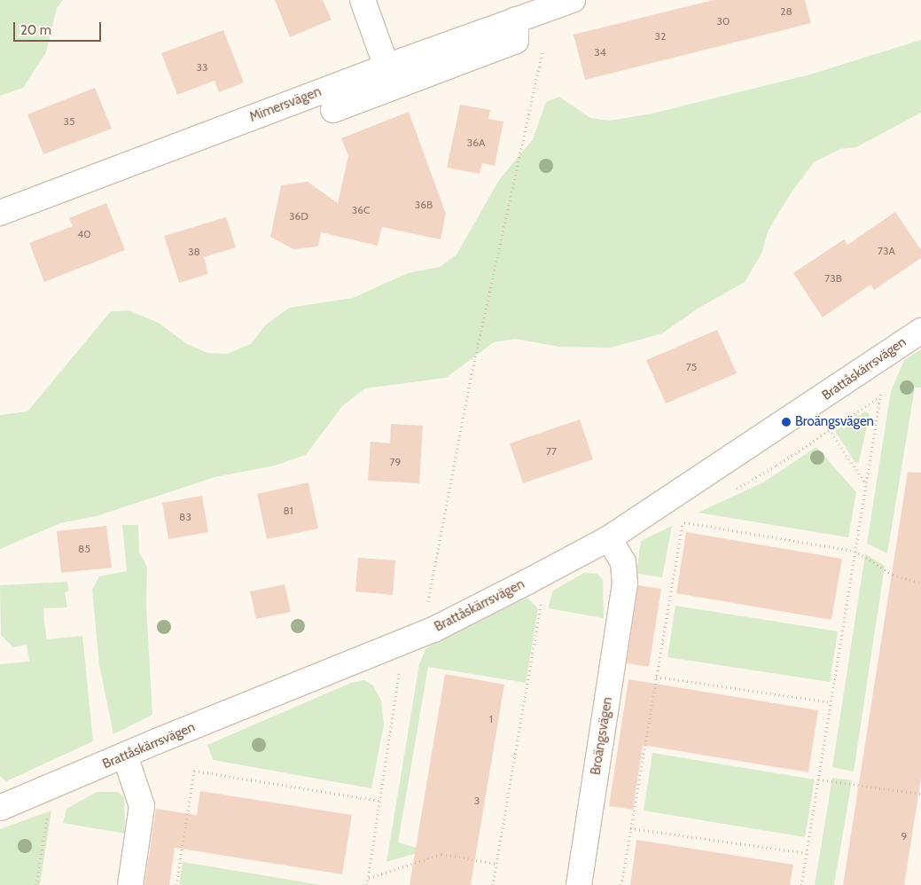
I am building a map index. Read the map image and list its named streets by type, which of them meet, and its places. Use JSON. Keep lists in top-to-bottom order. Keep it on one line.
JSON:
{"streets":{"street":["Mimersvägen","Brattåskärrsvägen","Broängsvägen"]},"crossings":[["Brattåskärrsvägen","Broängsvägen"]],"places":["Broängsvägen"],"house_numbers":["28","30","32","34","33","35","36A","36B","36C","36D","40","73A","38","73B","75","77","79","81","83","85","1","3","9"],"scale_bar":"20 m"}
